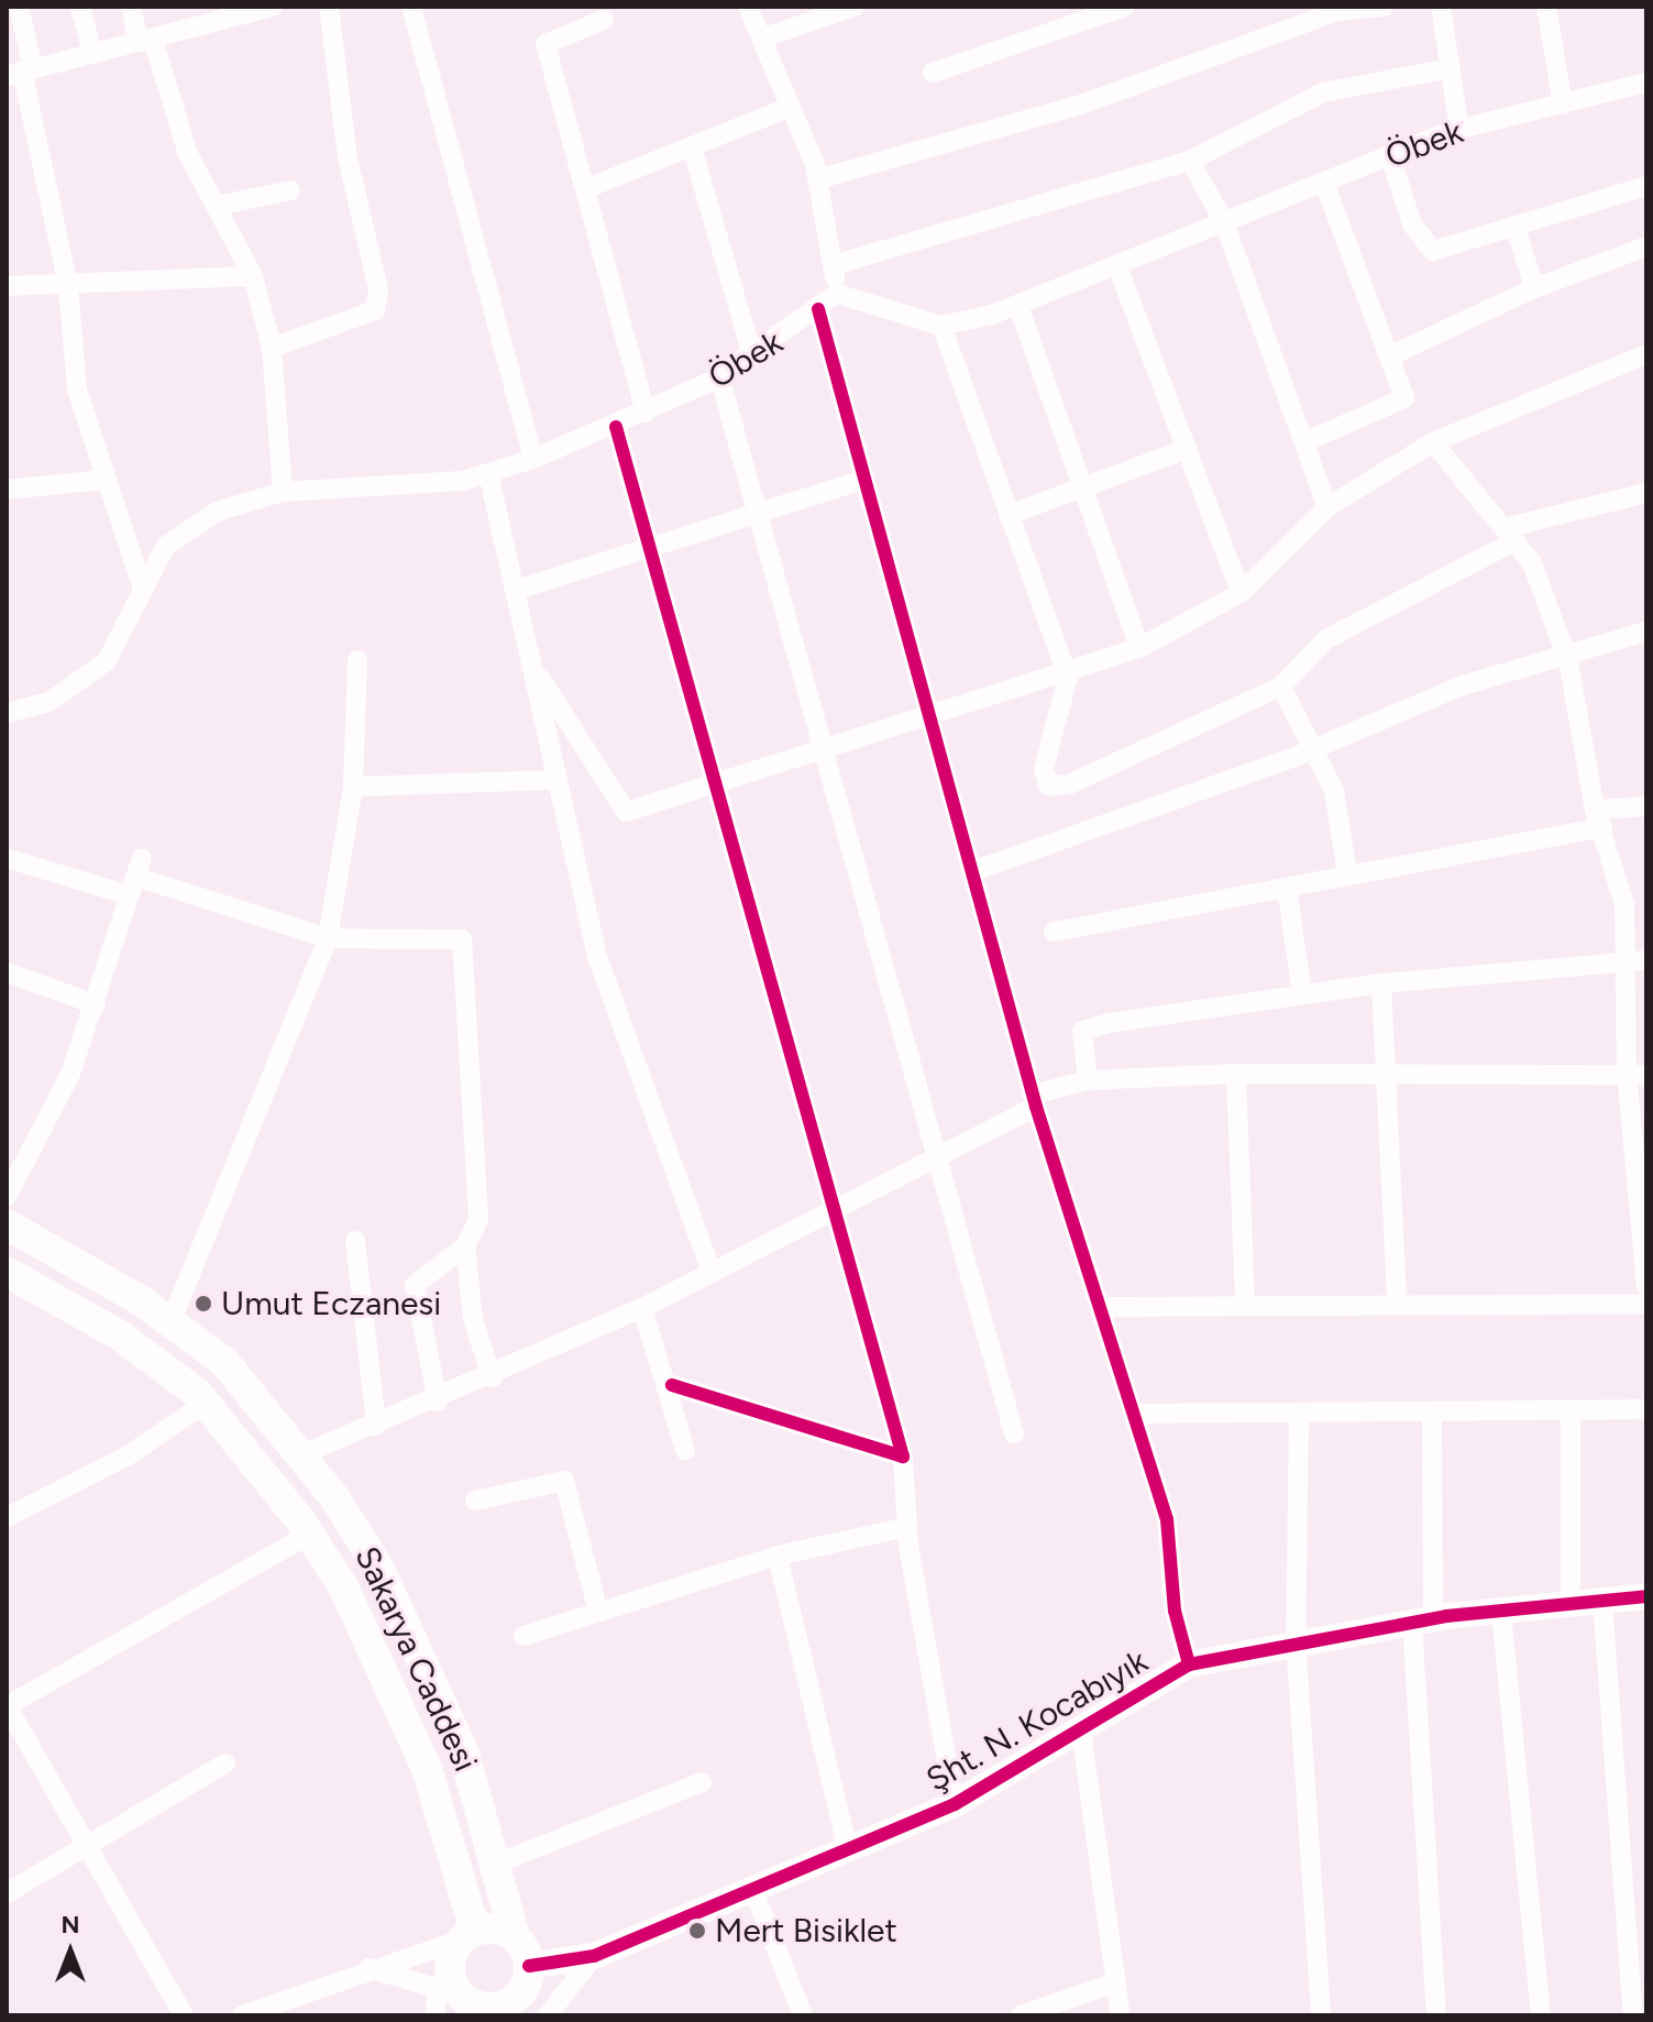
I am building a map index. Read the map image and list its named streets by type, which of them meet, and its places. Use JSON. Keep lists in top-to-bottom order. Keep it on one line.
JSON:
{"streets":{"main road":["Sakarya Caddesi"],"street":["Öbek","Şht. N. Kocabıyık"]},"crossings":[["Sakarya Caddesi","Şht. N. Kocabıyık"]],"places":["Umut Eczanesi","Mert Bisiklet"],"north":"top"}
